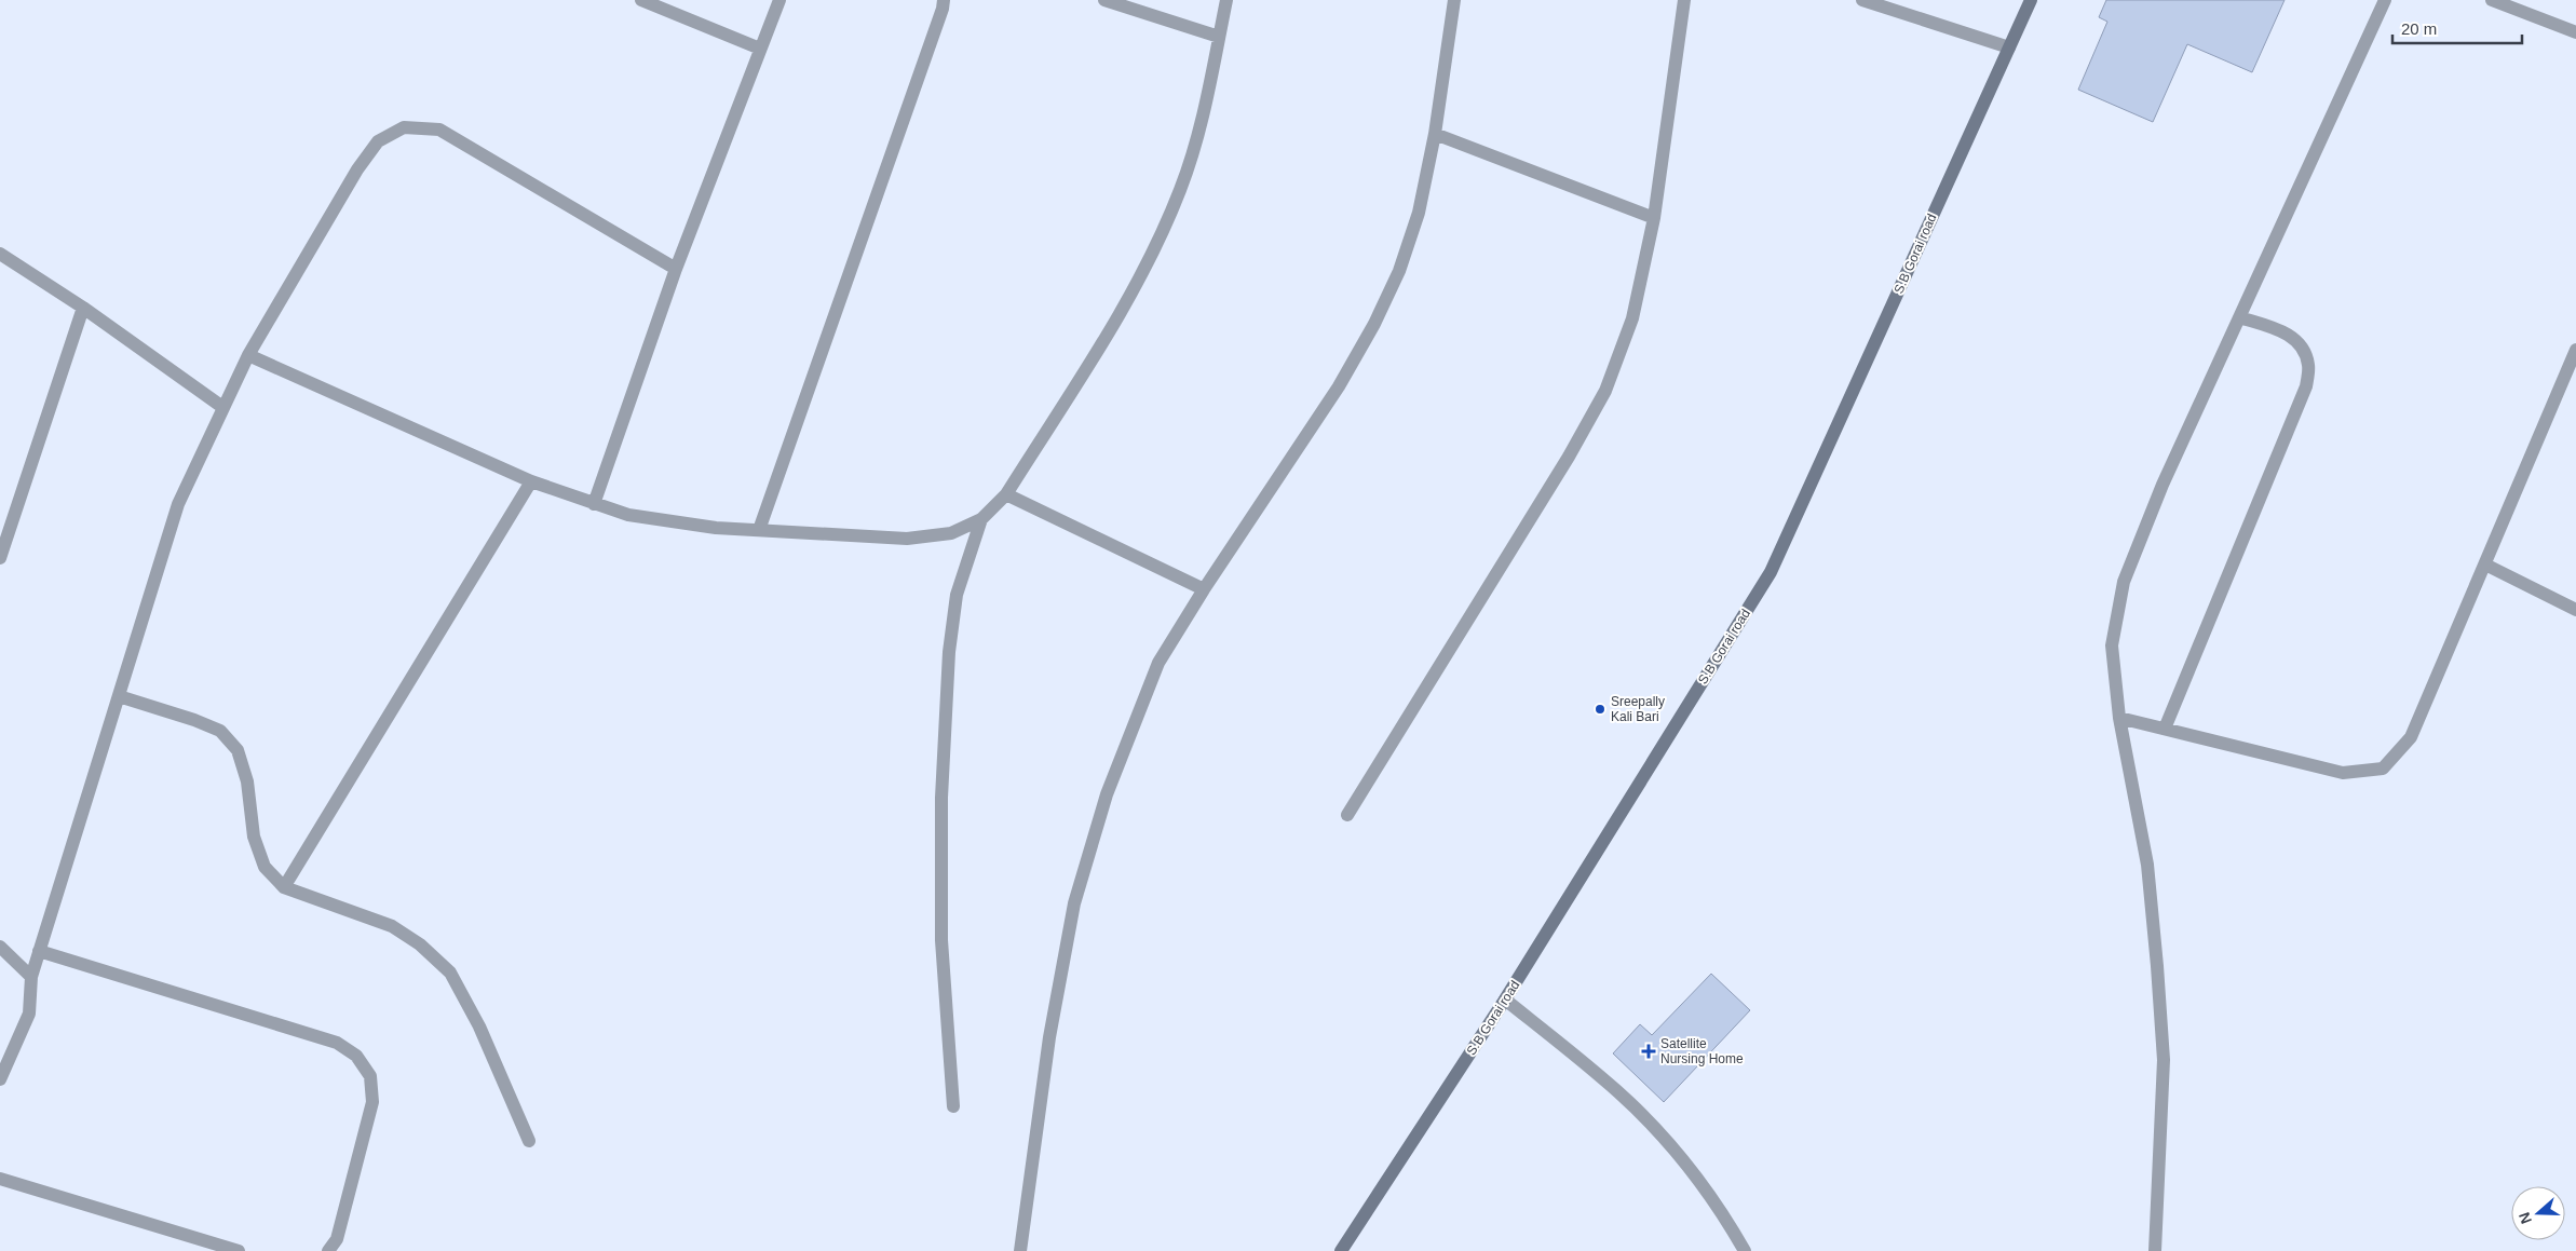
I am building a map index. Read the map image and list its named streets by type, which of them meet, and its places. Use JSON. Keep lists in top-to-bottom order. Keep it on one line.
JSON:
{"streets":{"street":["S.B Gorai road"]},"places":{"other":["Sreepally Kali Bari"],"health":["Satellite Nursing Home"]},"scale_bar":"20 m","north":"left"}
